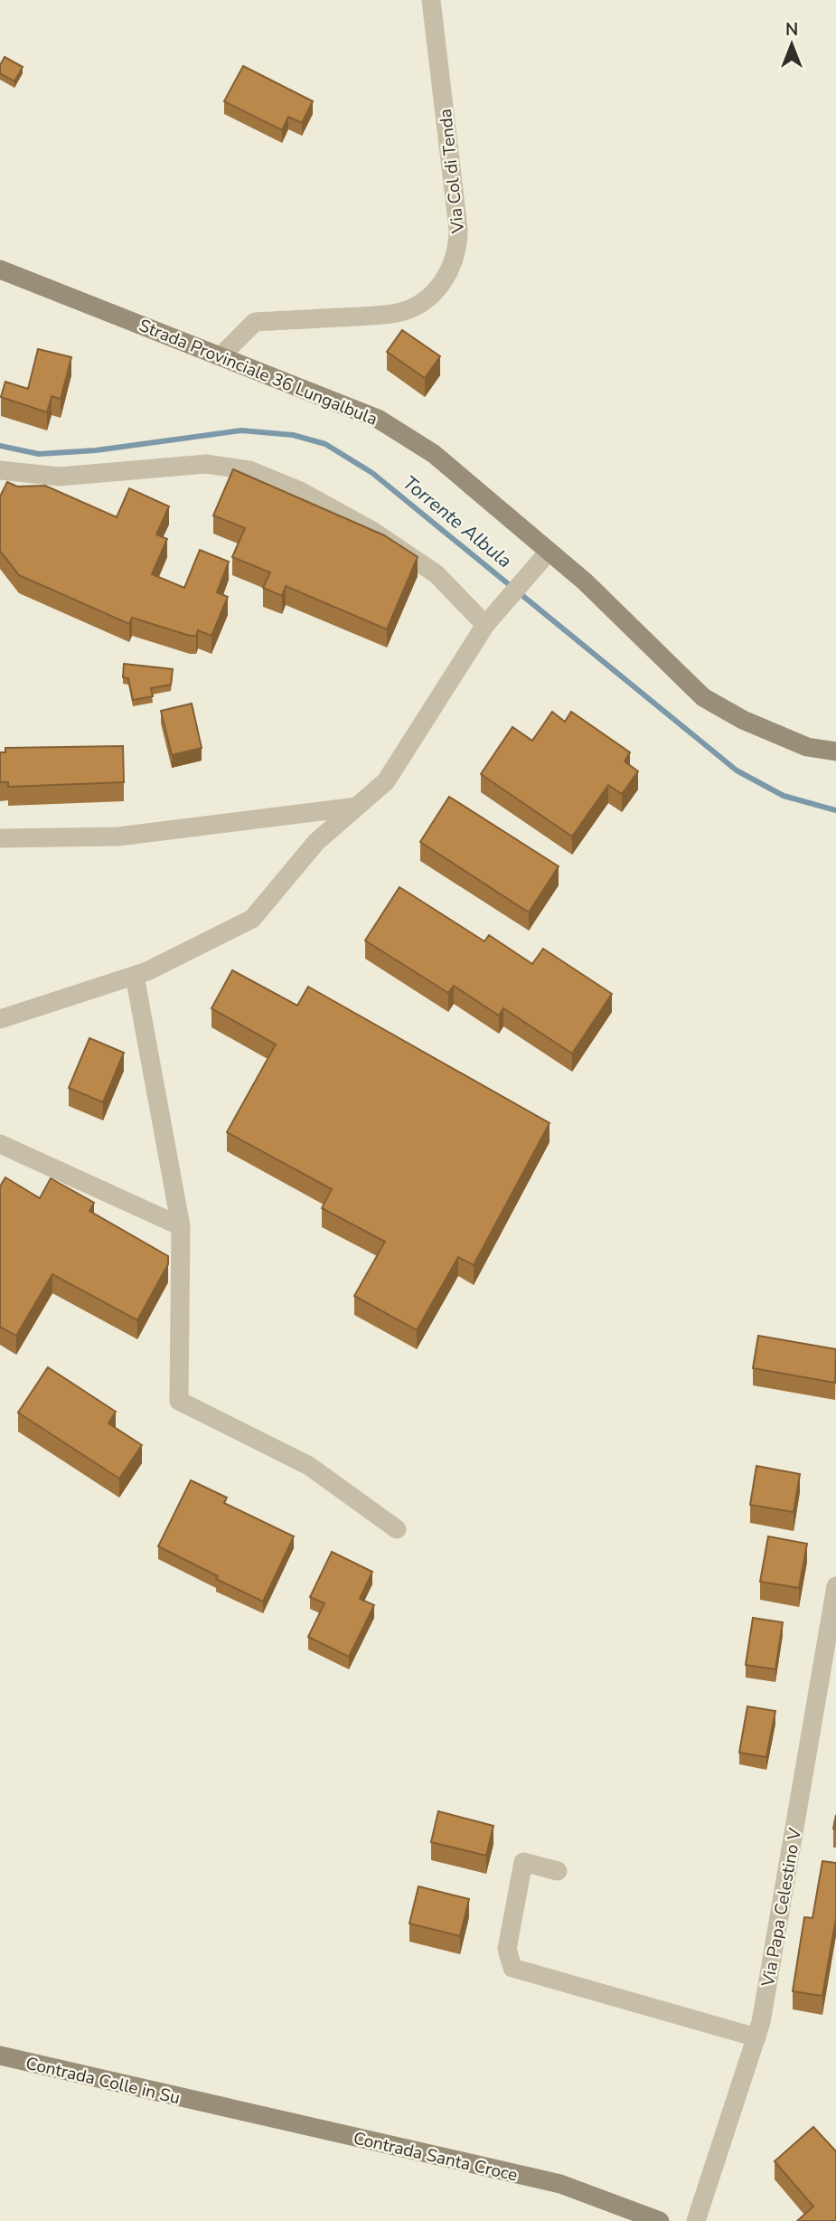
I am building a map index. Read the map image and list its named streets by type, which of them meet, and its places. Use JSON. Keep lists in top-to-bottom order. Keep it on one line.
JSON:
{"streets":{"main road":["Strada Provinciale 36 Lungalbula","Contrada Colle in Su","Contrada Santa Croce"],"street":["Via Col di Tenda","Via Papa Celestino V"]},"crossings":[["Via Col di Tenda","Strada Provinciale 36 Lungalbula"],["Contrada Colle in Su","Contrada Santa Croce"]],"water":["Torrente Albula"],"north":"top"}
